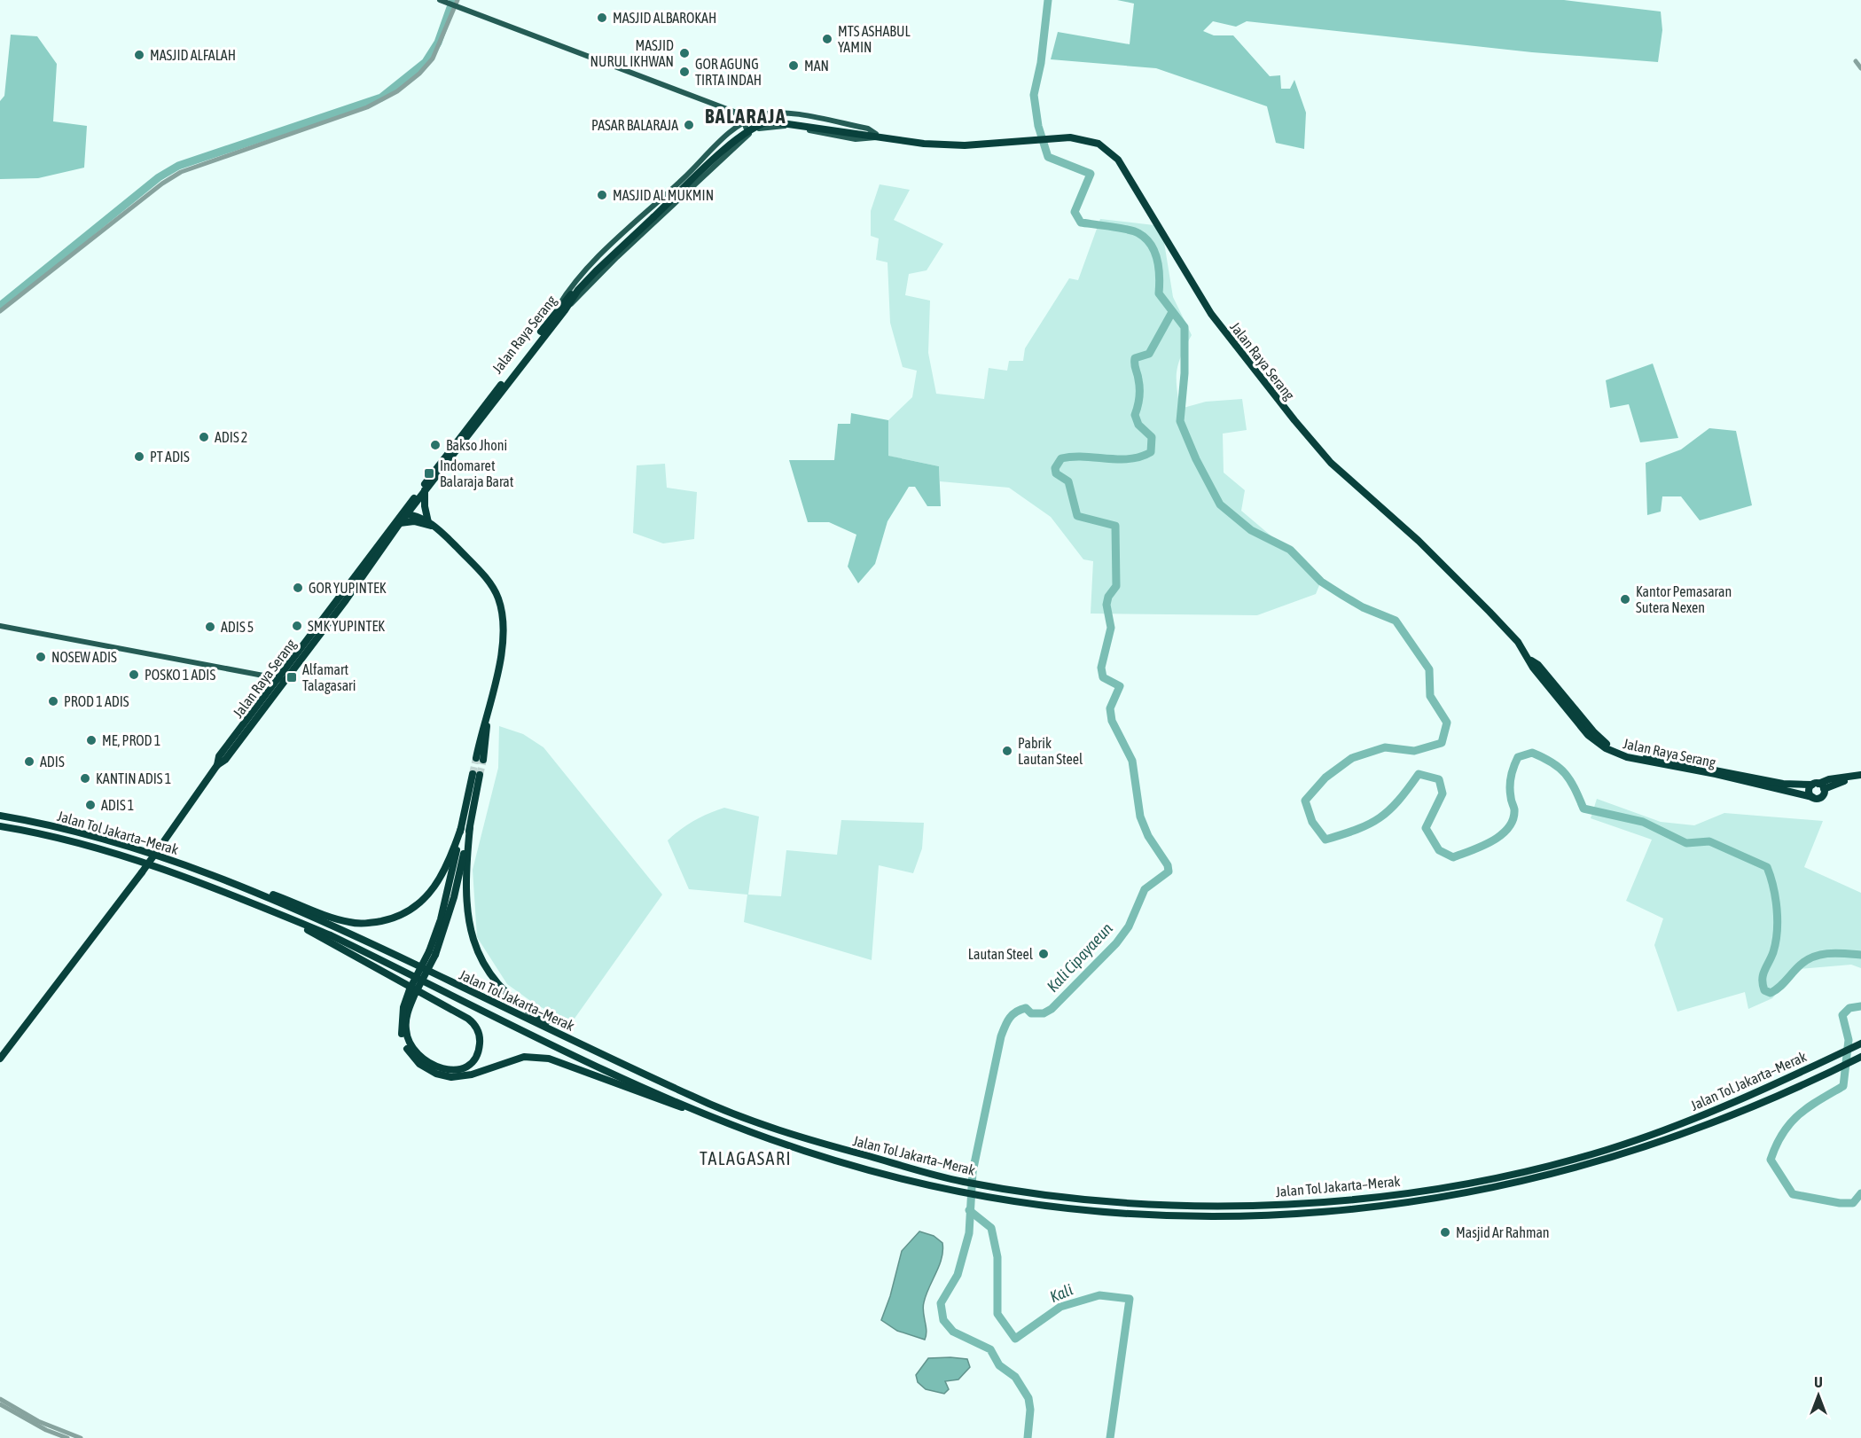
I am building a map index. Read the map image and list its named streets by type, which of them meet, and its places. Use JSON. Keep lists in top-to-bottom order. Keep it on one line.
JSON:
{"streets":{"highway":["Jalan Raya Serang","Jalan Tol Jakarta–Merak"]},"districts":["BALARAJA","TALAGASARI"],"water":["Kali Cipayaeun","Kali"],"places":{"other":["MASJID ALBAROKAH","MTS ASHABUL YAMIN","MASJID NURUL IKHWAN","MASJID ALFALAH","MAN","GOR AGUNG TIRTA INDAH","PASAR BALARAJA","MASJID AL MUKMIN","ADIS 2","Bakso Jhoni","PT ADIS","GOR YUPINTEK","Kantor Pemasaran Sutera Nexen","SMK YUPINTEK","ADIS 5","NOSEW ADIS","POSKO 1 ADIS","PROD 1 ADIS","ME, PROD 1","Pabrik Lautan Steel","ADIS","KANTIN ADIS 1","ADIS 1","Lautan Steel","Masjid Ar Rahman"],"transit":["Indomaret Balaraja Barat","Alfamart Talagasari"]},"north":"top"}
